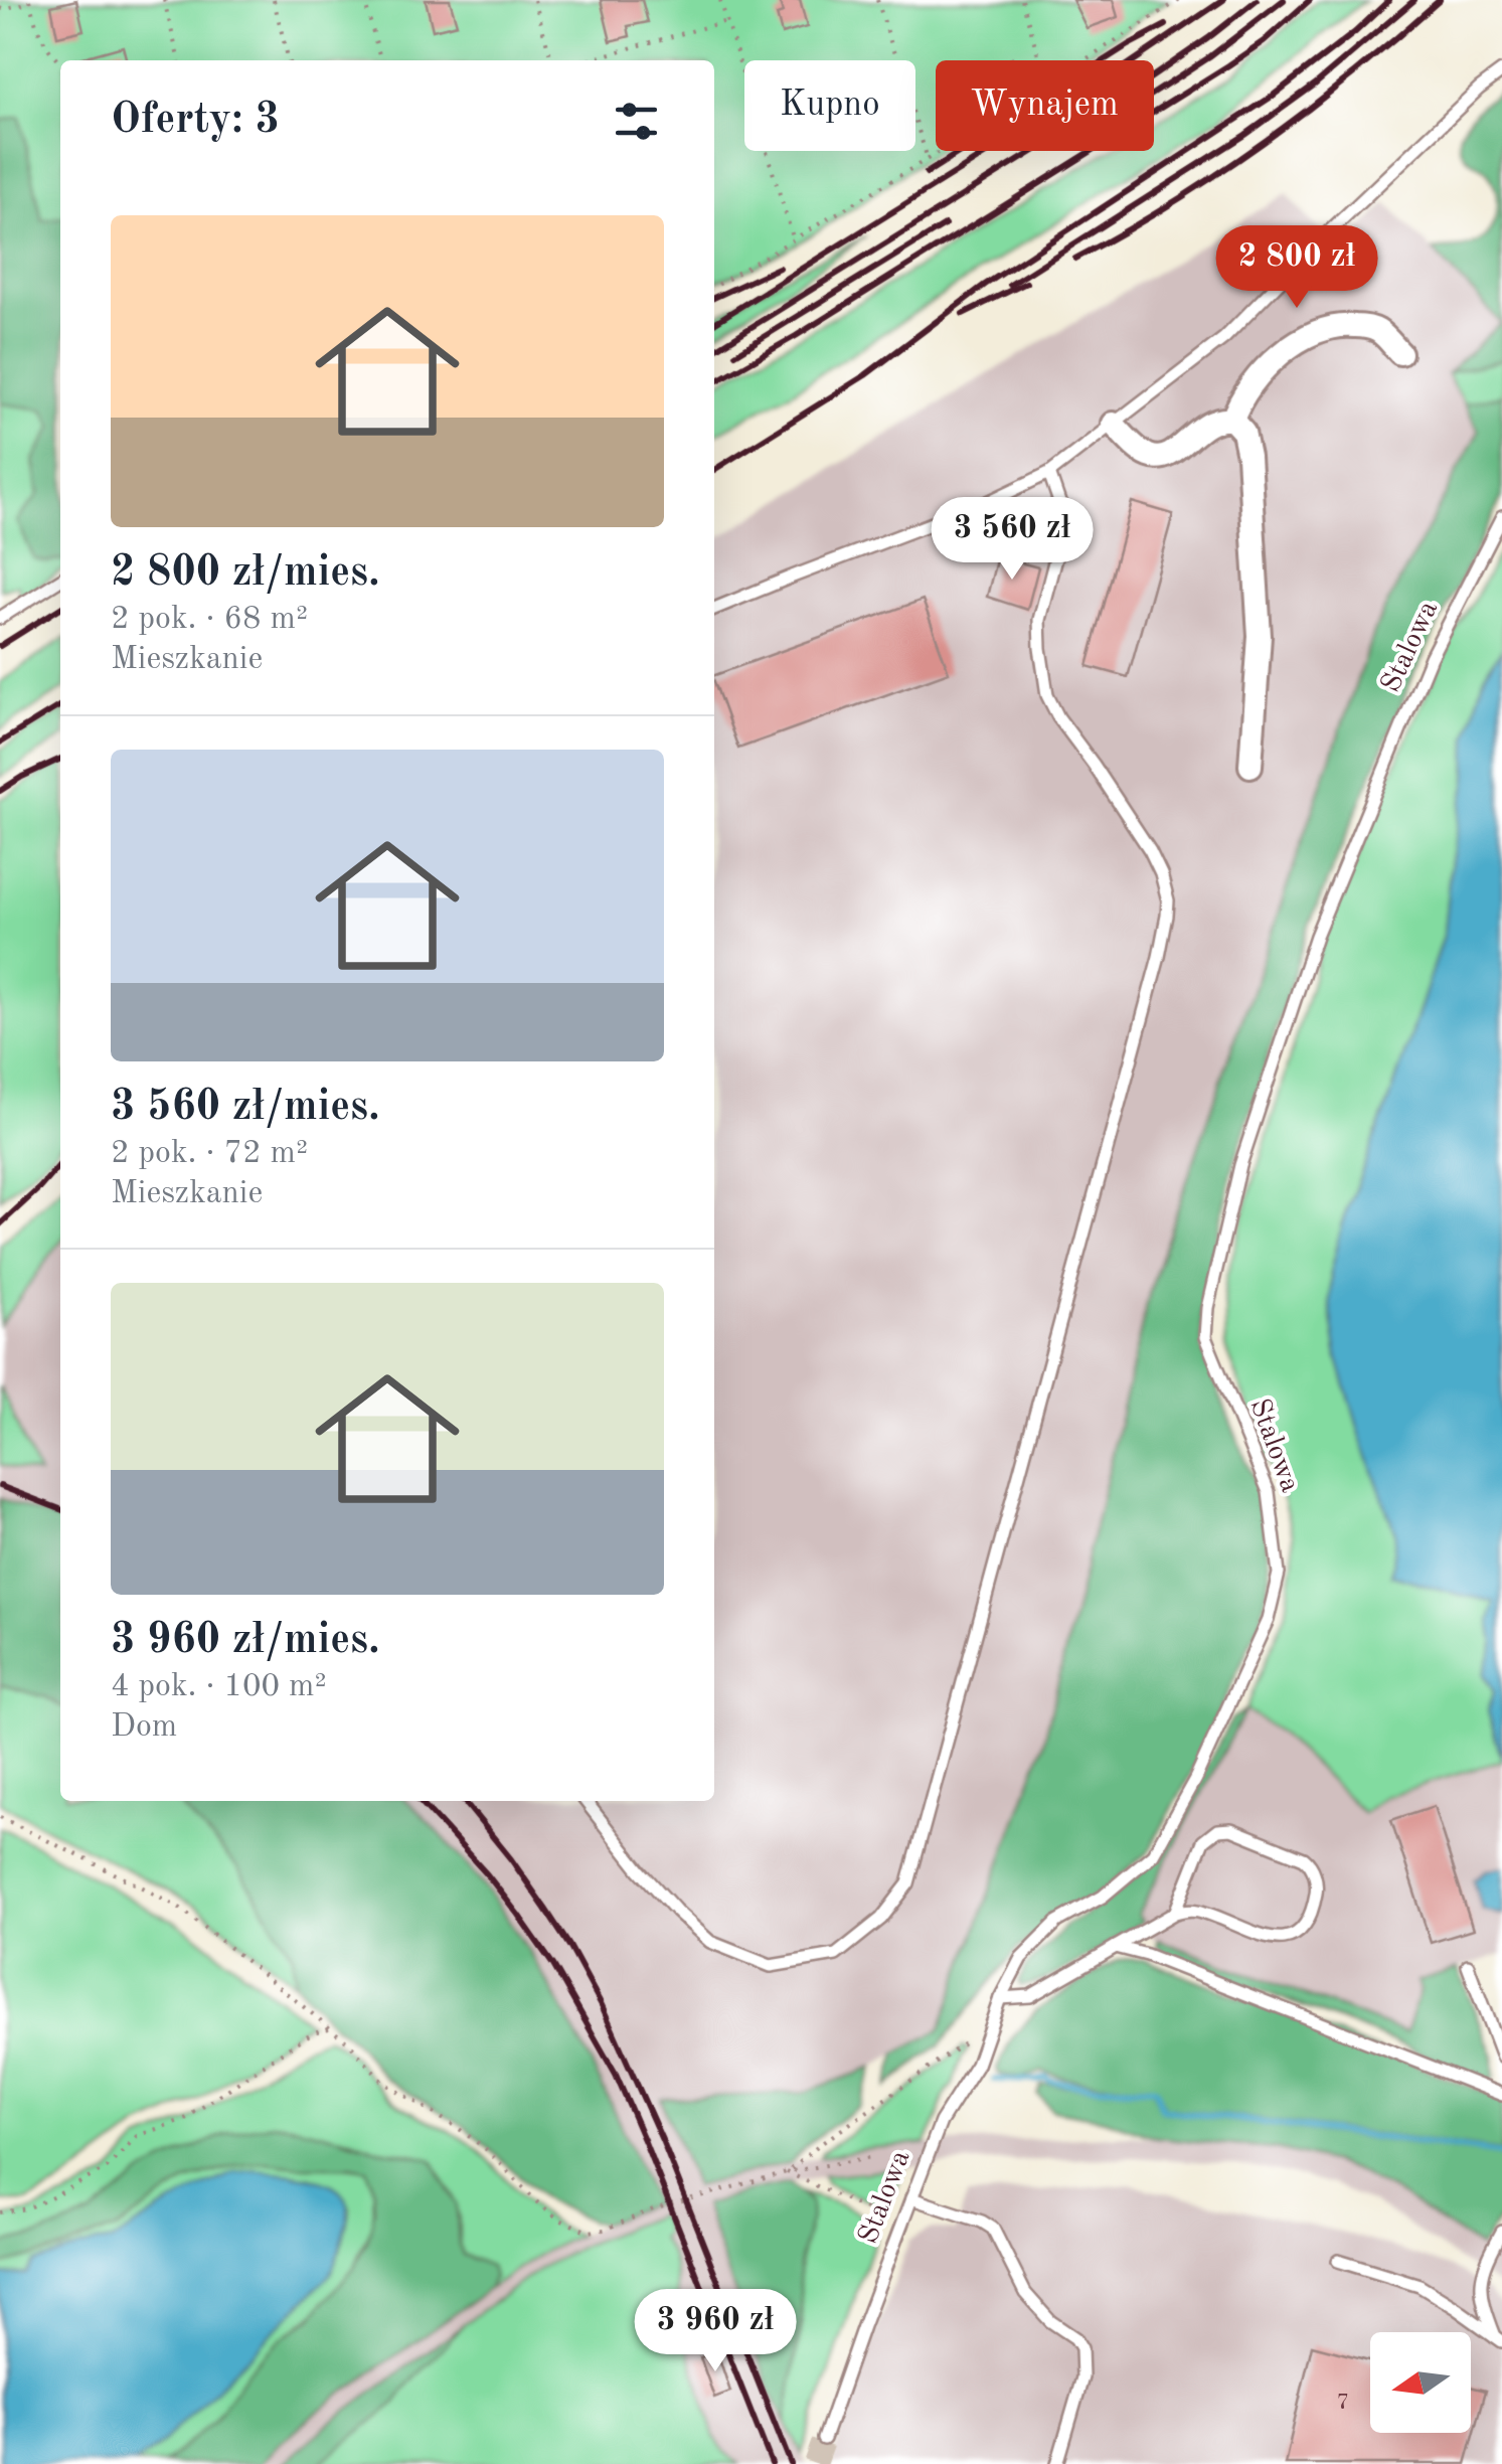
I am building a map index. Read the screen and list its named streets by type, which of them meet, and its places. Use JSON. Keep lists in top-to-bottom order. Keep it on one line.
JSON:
{"streets":{"lane":["Stalowa"]},"house_numbers":["7"],"north":"left","page":{"chip":["Kupno","Wynajem"],"heading":"Oferty: 3","list":[{"name":"2 800 zł/mies.","note":"2 pok. · 68 m² · Mieszkanie"},{"name":"3 560 zł/mies.","note":"2 pok. · 72 m² · Mieszkanie"},{"name":"3 960 zł/mies.","note":"4 pok. · 100 m² · Dom"}],"price":["2 800 zł","3 560 zł","3 960 zł"]}}
